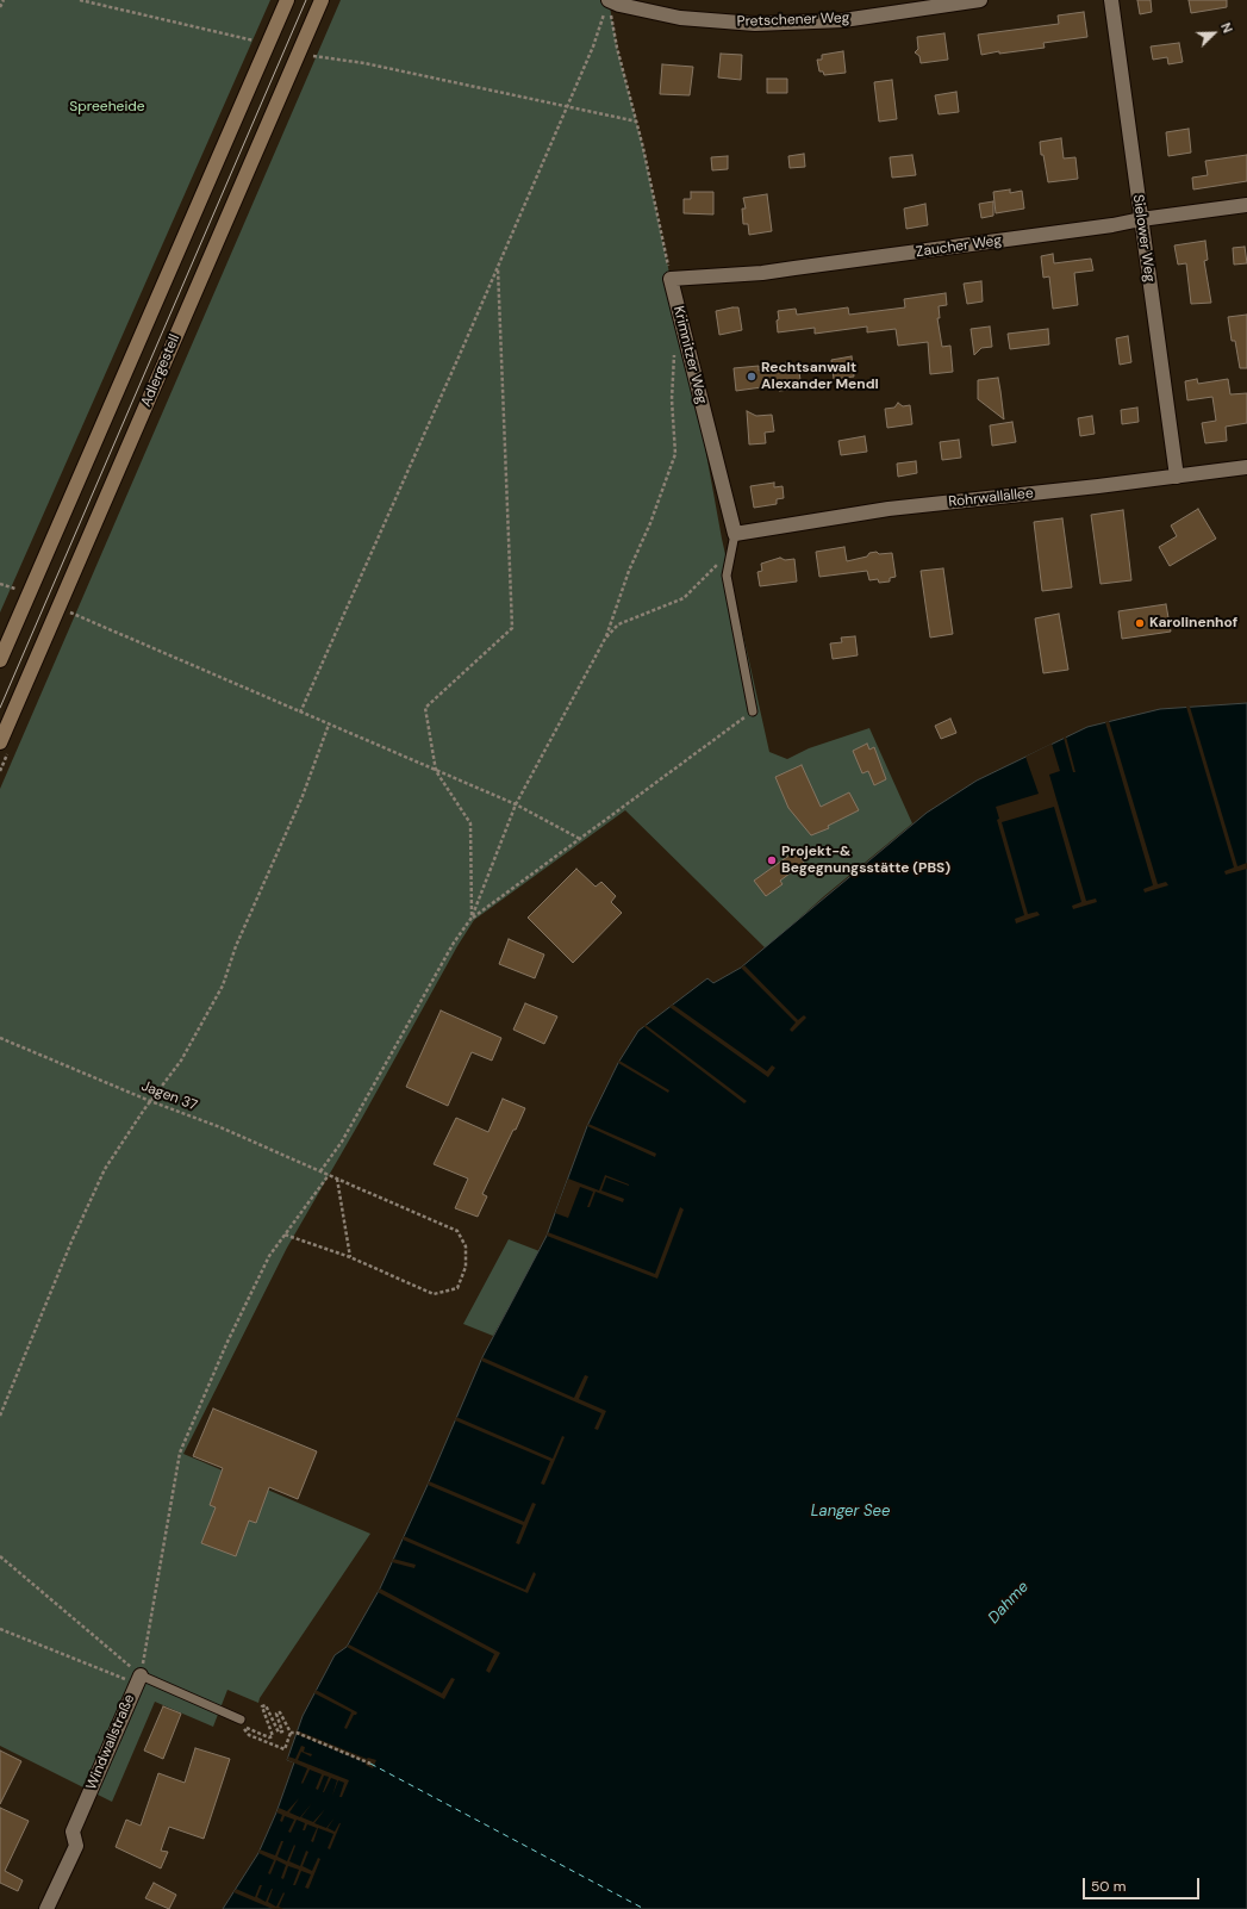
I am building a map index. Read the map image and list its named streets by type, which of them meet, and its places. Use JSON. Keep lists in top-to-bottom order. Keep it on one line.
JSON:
{"streets":{"main road":["Adlergestell"],"street":["Pretschener Weg","Sielower Weg","Zaucher Weg","Krimnitzer Weg","Rohrwallallee","Windwallstraße"],"path":["Jagen 37"]},"crossings":[["Sielower Weg","Zaucher Weg"],["Sielower Weg","Rohrwallallee"],["Zaucher Weg","Krimnitzer Weg"],["Krimnitzer Weg","Rohrwallallee"]],"water":["Langer See","Dahme"],"parks":["Spreeheide"],"places":["Rechtsanwalt Alexander Mendl","Karolinenhof","Projekt-& Begegnungsstätte (PBS)"],"scale_bar":"50 m","north":"top right"}
